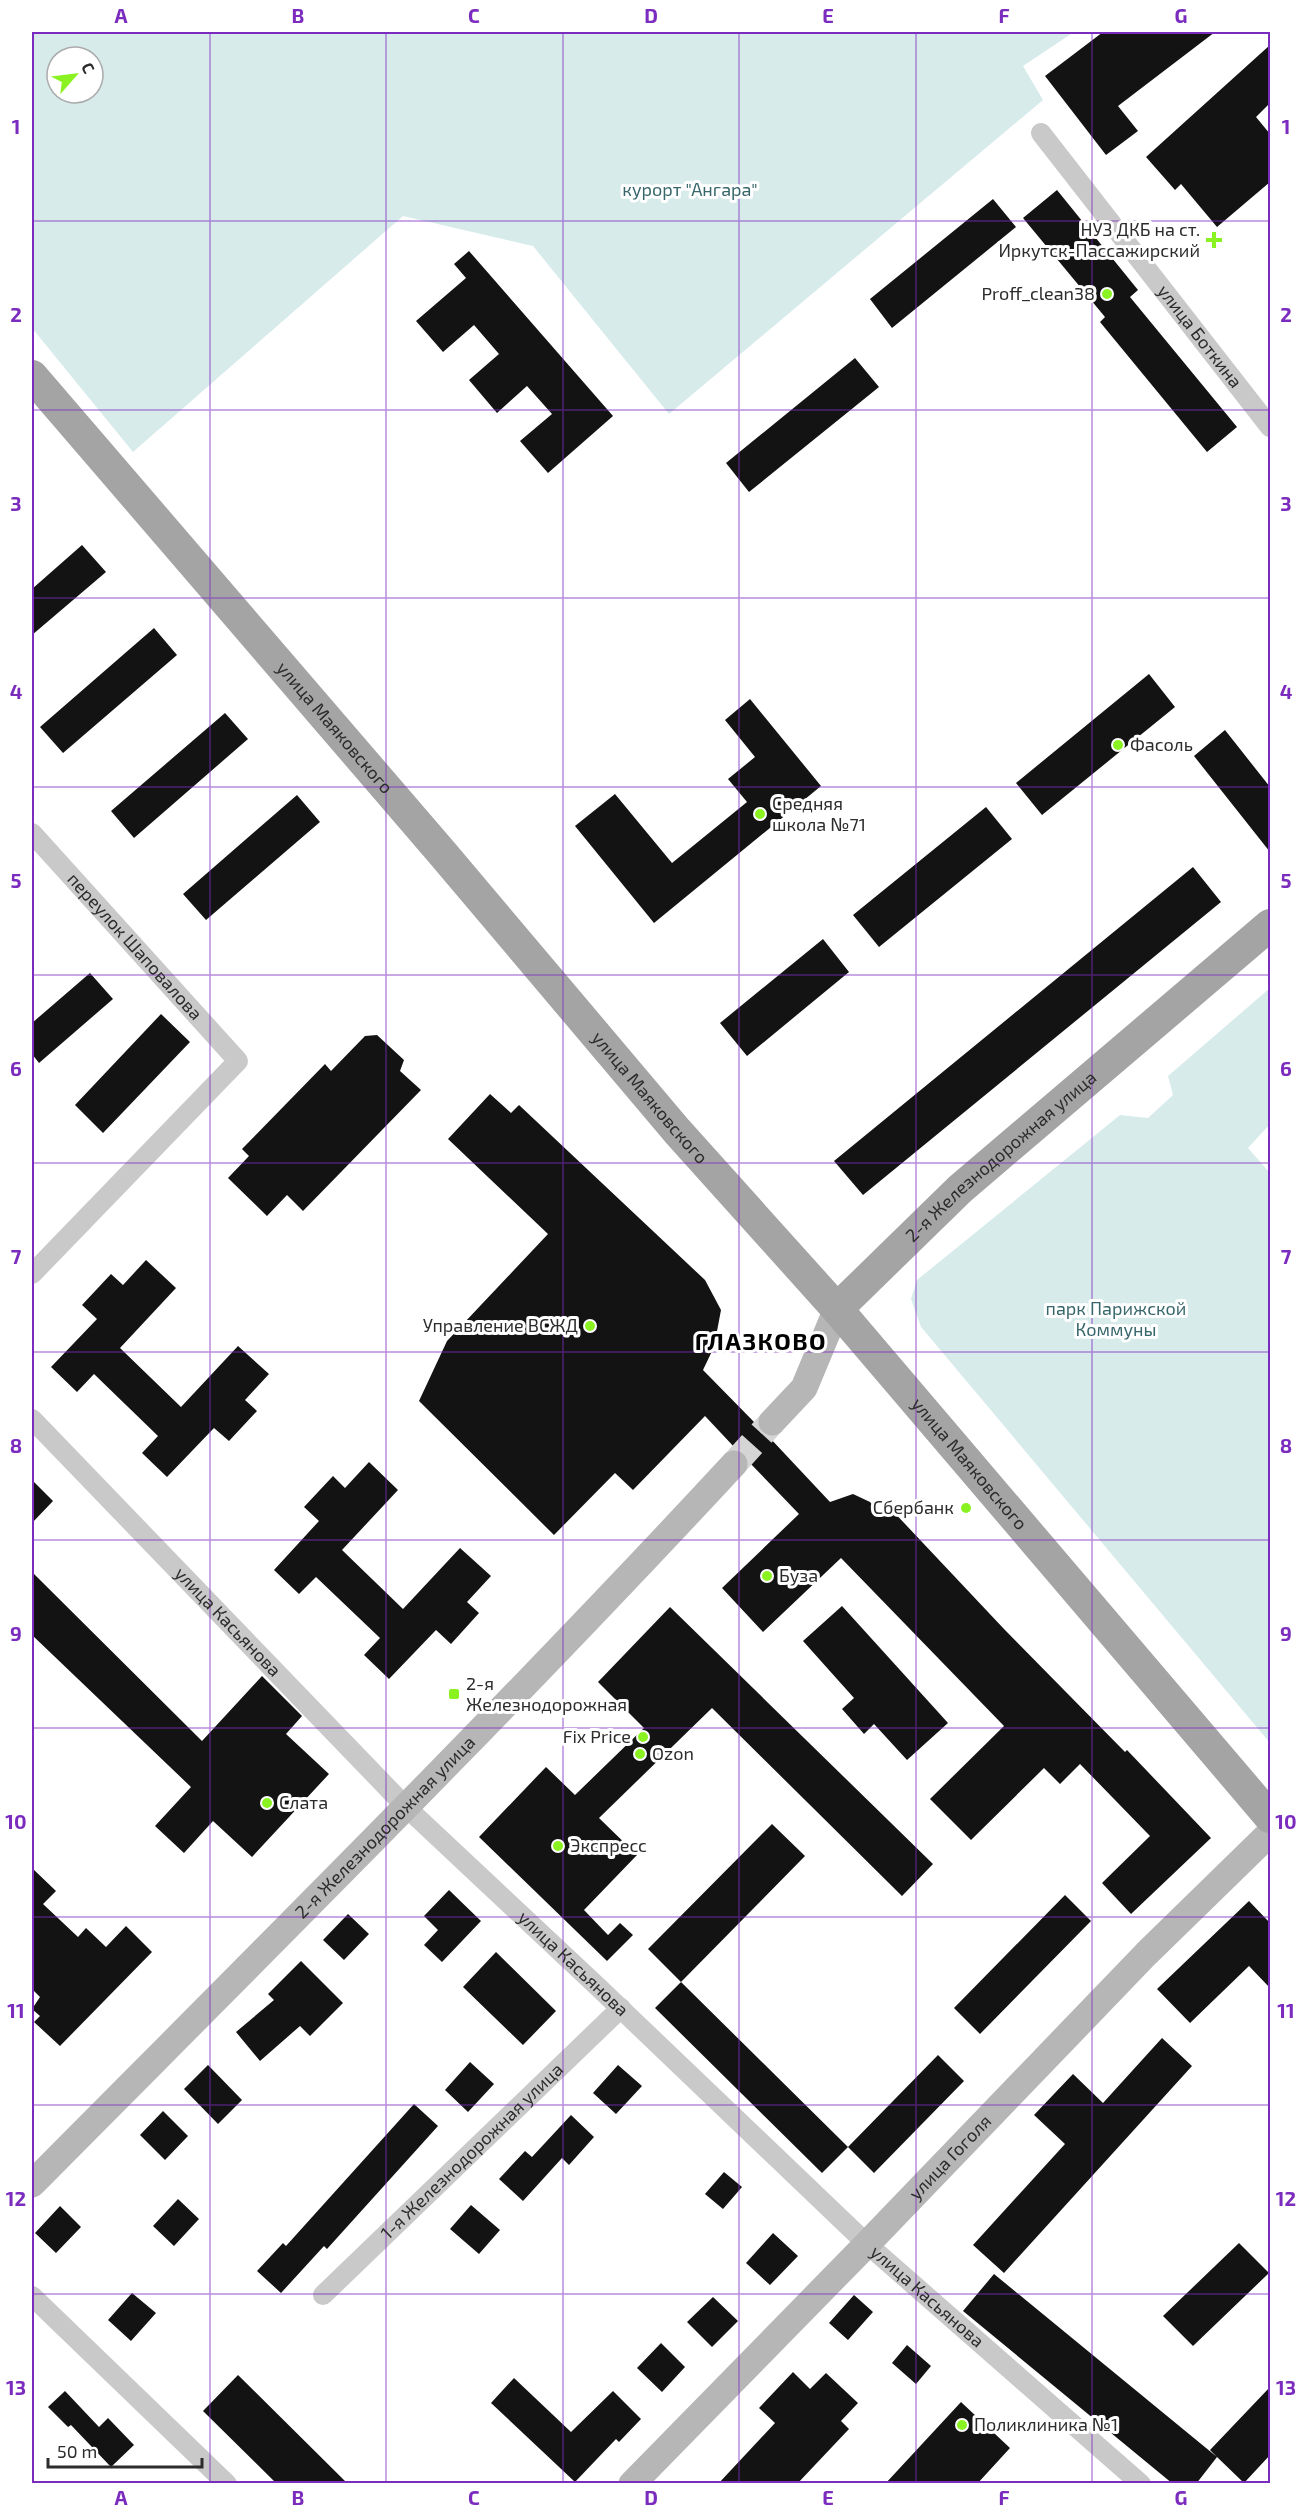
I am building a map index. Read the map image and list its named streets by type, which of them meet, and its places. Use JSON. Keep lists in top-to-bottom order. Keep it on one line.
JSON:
{"streets":{"main road":["улица Маяковского","2-я Железнодорожная улица","улица Гоголя"],"street":["улица Боткина","переулок Шаповалова","улица Касьянова","1-я Железнодорожная улица"]},"crossings":[["улица Маяковского","2-я Железнодорожная улица"],["2-я Железнодорожная улица","улица Касьянова"],["улица Касьянова","1-я Железнодорожная улица"],["улица Касьянова","улица Гоголя"]],"districts":["ГЛАЗКОВО"],"parks":["курорт \"Ангара\"","парк Парижской Коммуны"],"places":{"health":["НУЗ ДКБ на ст. Иркутск-Пассажирский"],"other":["Proff_clean38","Фасоль","Средняя школа №71","Управление ВСЖД","Сбербанк","Буза","Fix Price","Ozon","Слата","Экспресс","Поликлиника №1"],"transit":["2-я Железнодорожная"]},"scale_bar":"50 m","north":"top right","grid":{"columns":["A","B","C","D","E","F","G"],"rows":["1","2","3","4","5","6","7","8","9","10","11","12","13"]}}
